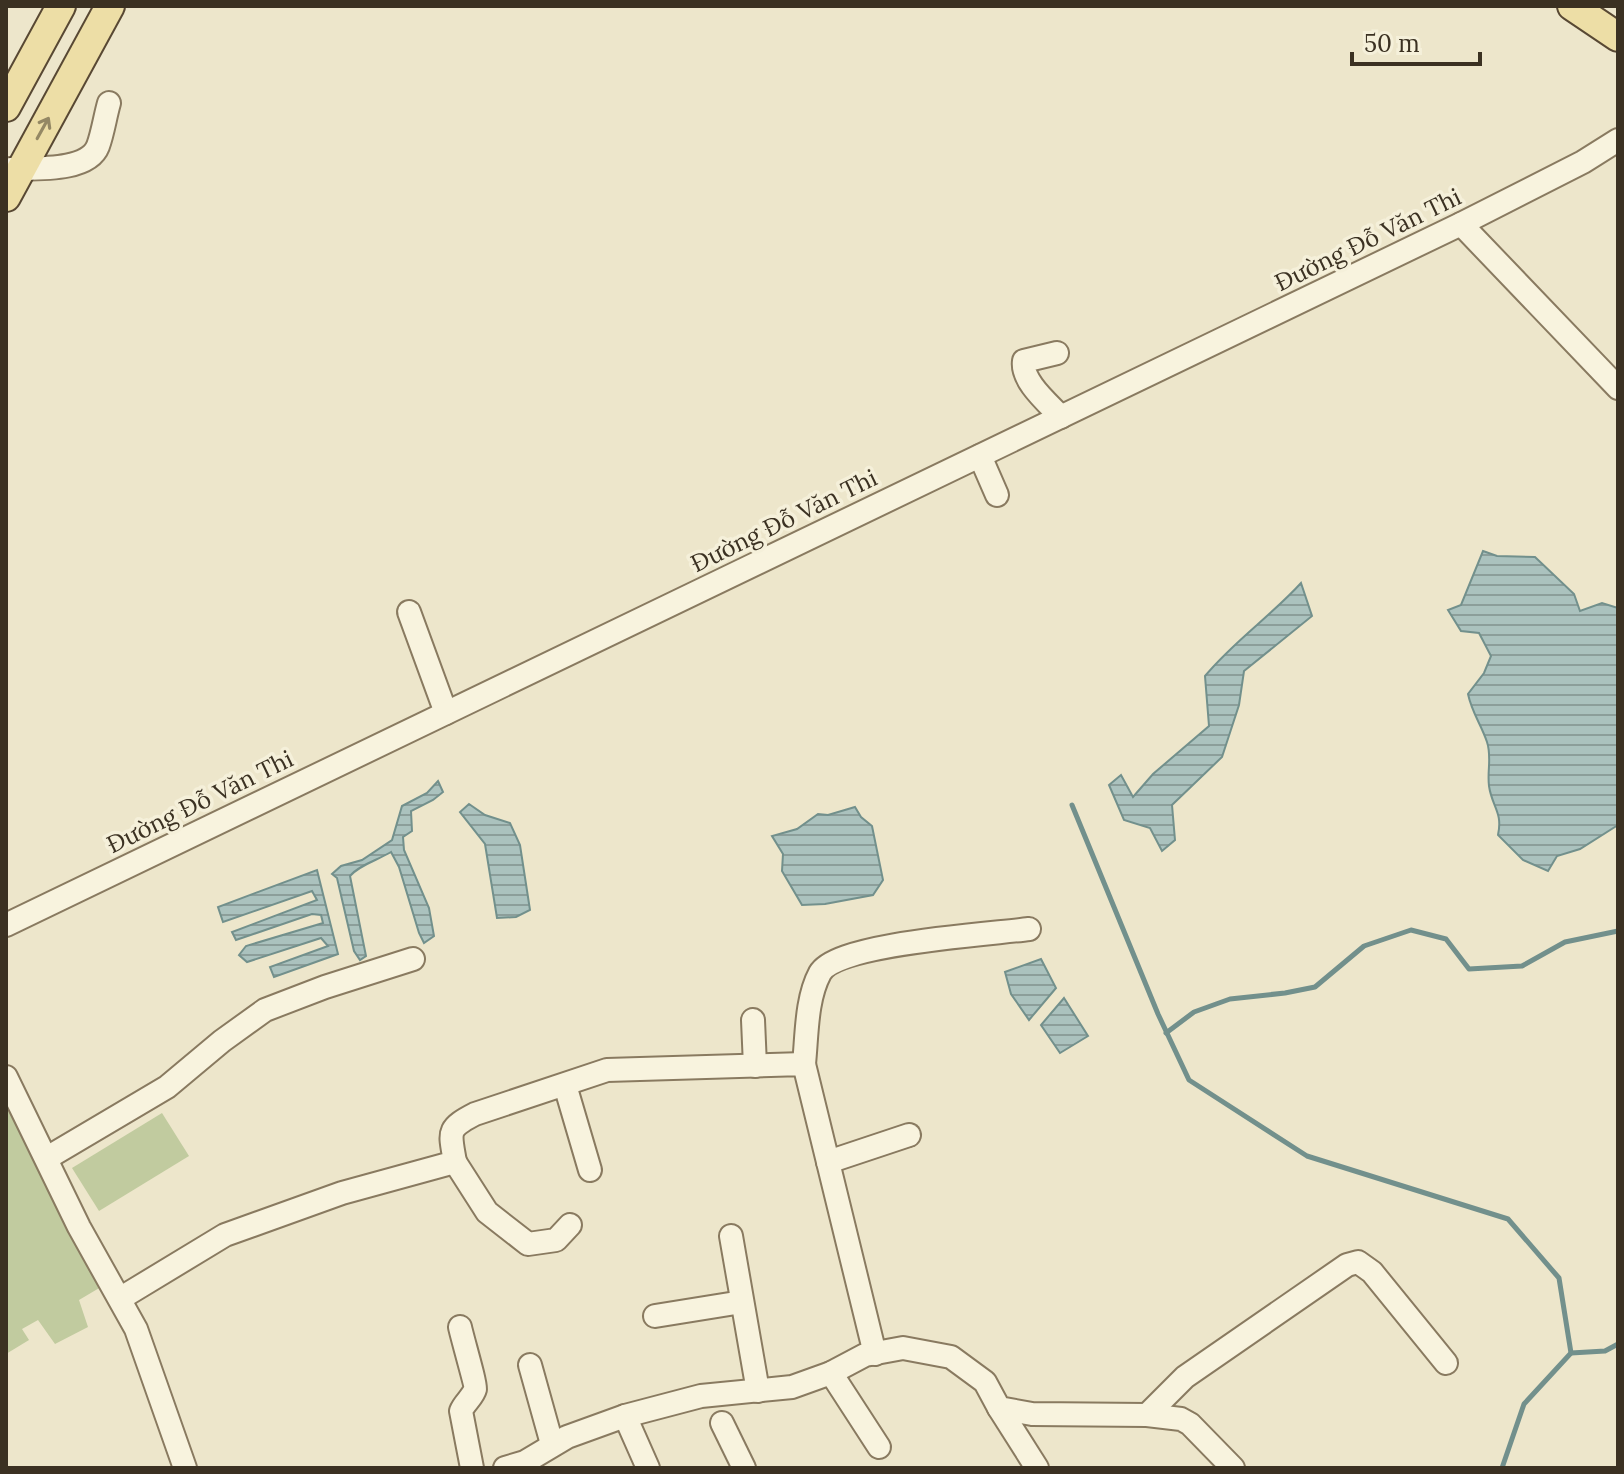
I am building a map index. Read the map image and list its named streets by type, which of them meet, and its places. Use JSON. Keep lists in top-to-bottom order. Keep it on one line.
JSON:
{"streets":{"street":["Đường Đỗ Văn Thi"]},"scale_bar":"50 m"}
